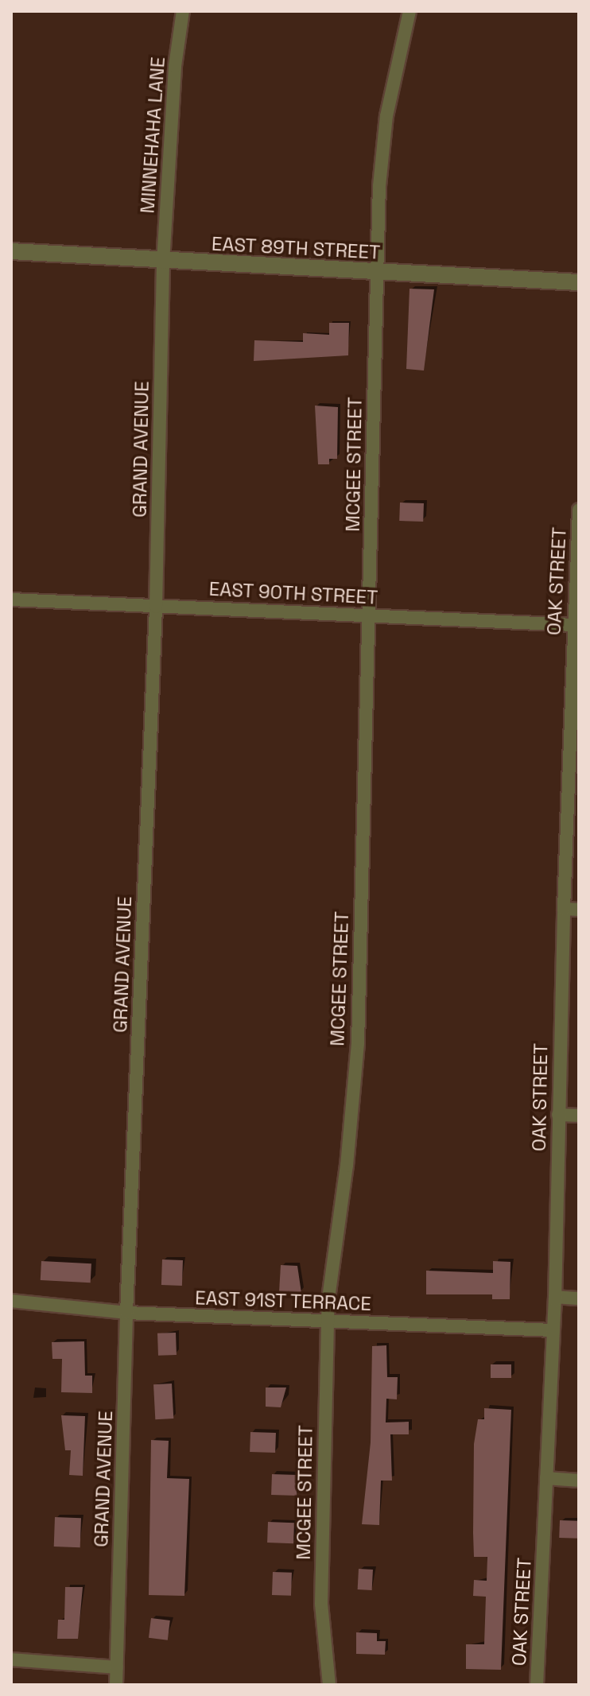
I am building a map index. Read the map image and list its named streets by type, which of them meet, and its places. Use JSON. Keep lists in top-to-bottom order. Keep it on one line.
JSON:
{"streets":{"street":["MINNEHAHA LANE","EAST 89TH STREET","GRAND AVENUE","MCGEE STREET","OAK STREET","EAST 90TH STREET","EAST 91ST TERRACE"]},"crossings":[["MINNEHAHA LANE","EAST 89TH STREET"],["MINNEHAHA LANE","GRAND AVENUE"],["EAST 89TH STREET","GRAND AVENUE"],["EAST 89TH STREET","MCGEE STREET"],["GRAND AVENUE","EAST 90TH STREET"],["GRAND AVENUE","EAST 91ST TERRACE"],["MCGEE STREET","EAST 90TH STREET"],["MCGEE STREET","EAST 91ST TERRACE"],["OAK STREET","EAST 90TH STREET"],["OAK STREET","EAST 91ST TERRACE"]]}
